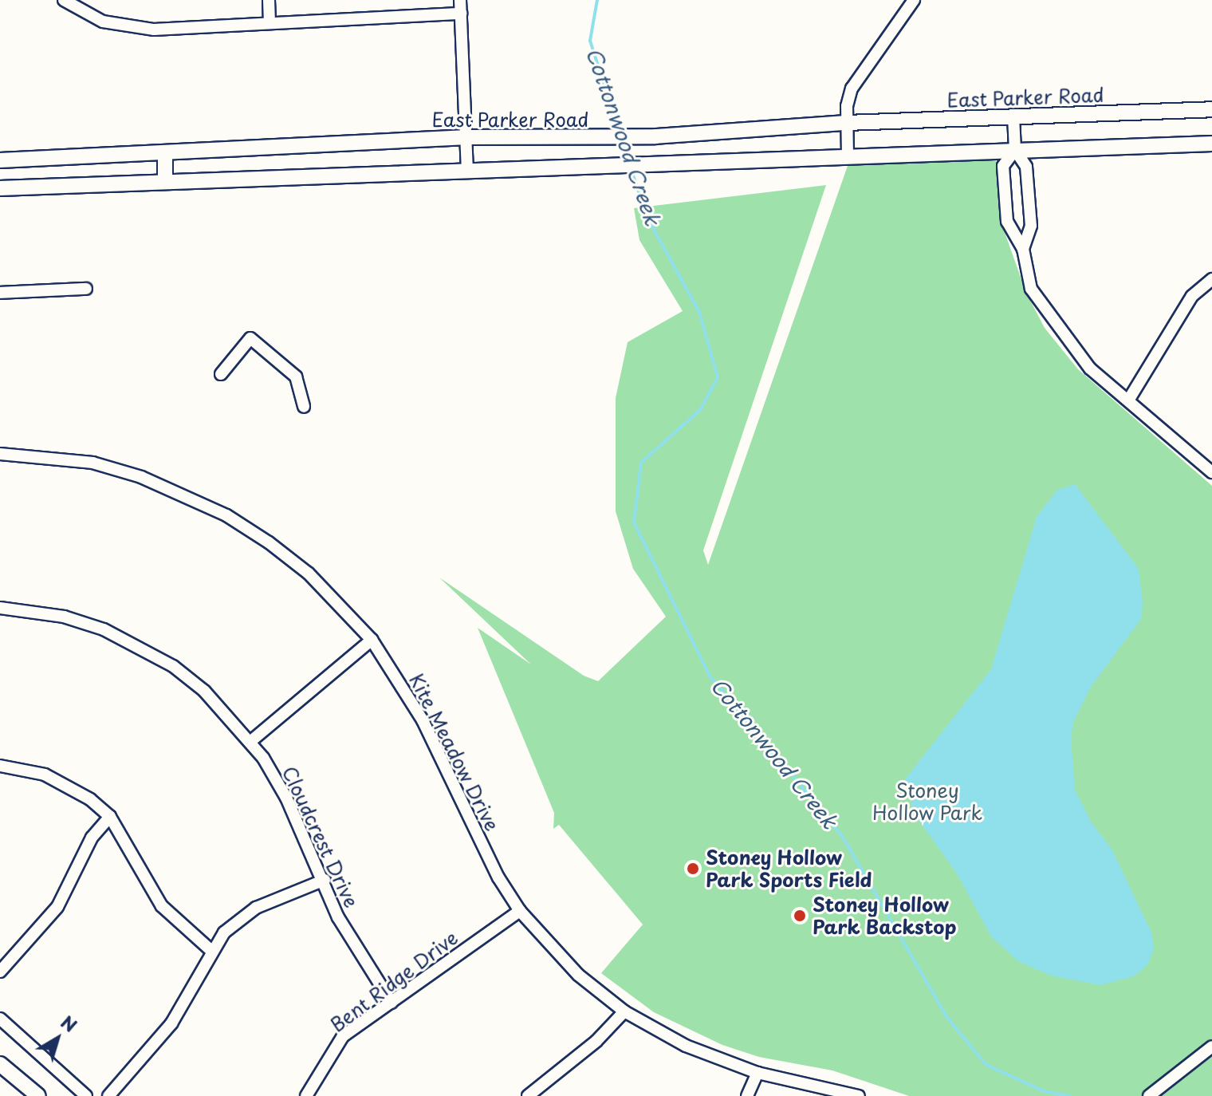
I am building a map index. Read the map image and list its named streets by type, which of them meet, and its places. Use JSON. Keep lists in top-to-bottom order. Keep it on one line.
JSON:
{"streets":{"main road":["East Parker Road"],"street":["Kite Meadow Drive","Cloudcrest Drive","Bent Ridge Drive"]},"crossings":[["Kite Meadow Drive","Bent Ridge Drive"],["Cloudcrest Drive","Bent Ridge Drive"]],"water":["Cottonwood Creek"],"parks":["Stoney Hollow Park"],"places":["Stoney Hollow Park Sports Field","Stoney Hollow Park Backstop"],"north":"top right"}
